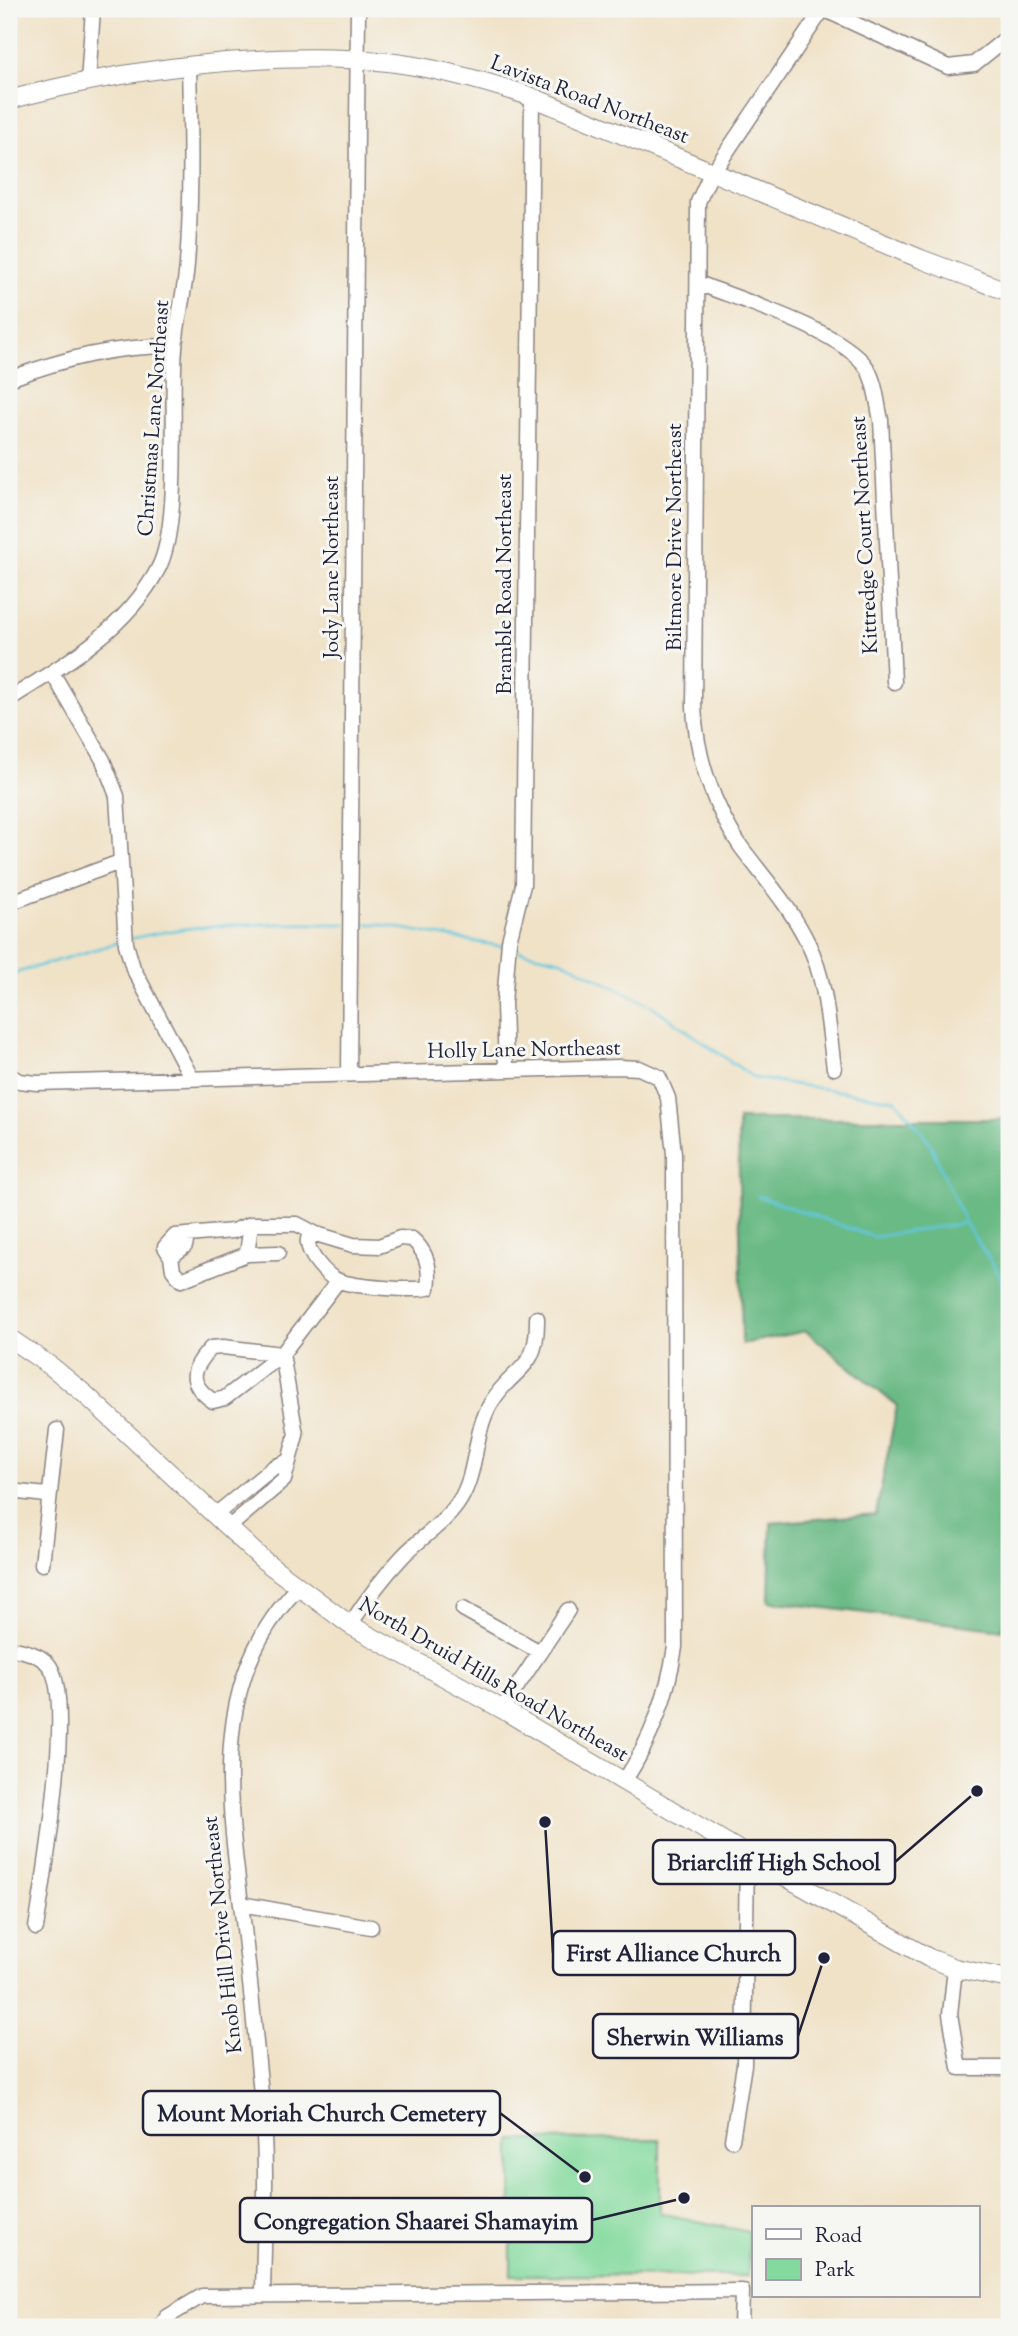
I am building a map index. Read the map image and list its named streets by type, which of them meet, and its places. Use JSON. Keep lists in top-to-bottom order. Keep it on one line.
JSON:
{"streets":{"main road":["Lavista Road Northeast","North Druid Hills Road Northeast"],"street":["Christmas Lane Northeast","Kittredge Court Northeast","Biltmore Drive Northeast","Jody Lane Northeast","Bramble Road Northeast","Holly Lane Northeast","Knob Hill Drive Northeast"]},"crossings":[["Lavista Road Northeast","Christmas Lane Northeast"],["Lavista Road Northeast","Biltmore Drive Northeast"],["Lavista Road Northeast","Jody Lane Northeast"],["Lavista Road Northeast","Bramble Road Northeast"],["Kittredge Court Northeast","Biltmore Drive Northeast"],["Jody Lane Northeast","Holly Lane Northeast"],["Bramble Road Northeast","Holly Lane Northeast"],["Holly Lane Northeast","North Druid Hills Road Northeast"],["North Druid Hills Road Northeast","Knob Hill Drive Northeast"]],"places":["Briarcliff High School","First Alliance Church","Sherwin Williams","Mount Moriah Church Cemetery","Congregation Shaarei Shamayim"],"legend":["Road","Park"]}
